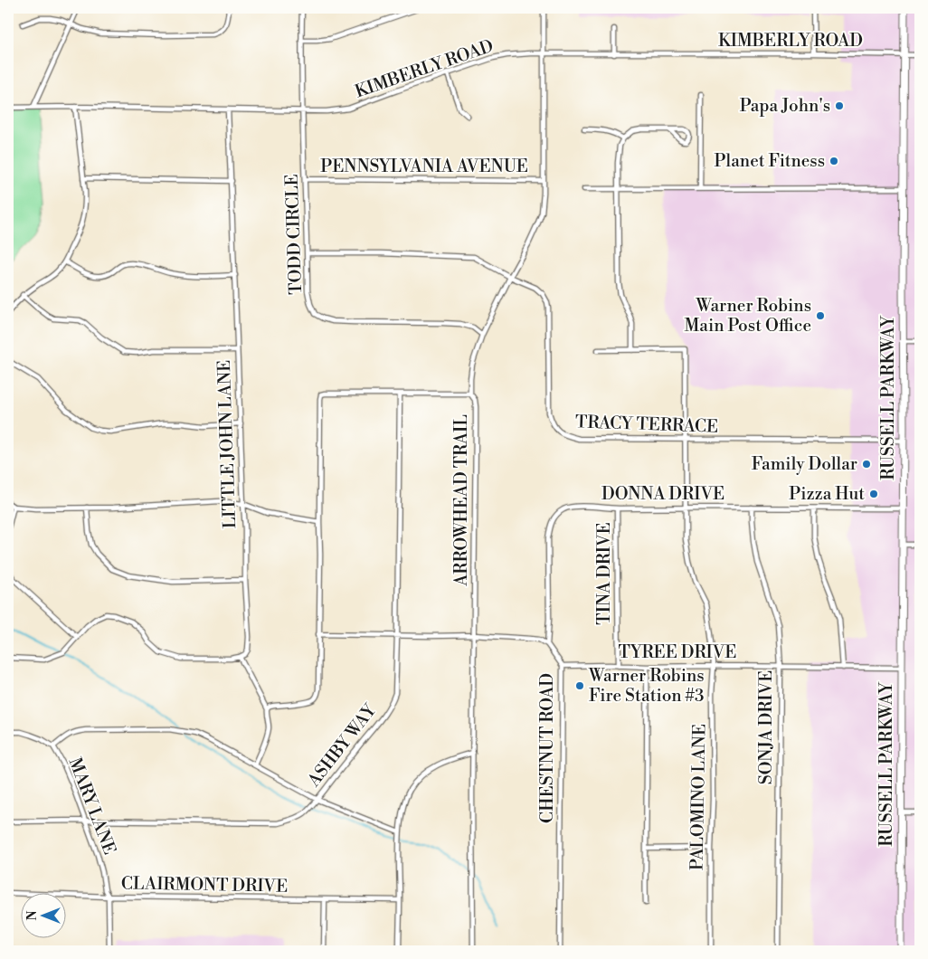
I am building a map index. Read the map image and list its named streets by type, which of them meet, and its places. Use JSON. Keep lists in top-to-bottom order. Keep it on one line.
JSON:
{"streets":{"main road":["RUSSELL PARKWAY"],"street":["KIMBERLY ROAD","PENNSYLVANIA AVENUE","TODD CIRCLE","TRACY TERRACE","LITTLE JOHN LANE","DONNA DRIVE","ARROWHEAD TRAIL","TINA DRIVE","TYREE DRIVE","SONJA DRIVE","ASHBY WAY","CHESTNUT ROAD","PALOMINO LANE","MARY LANE","CLAIRMONT DRIVE"]},"crossings":[["KIMBERLY ROAD","TODD CIRCLE"],["KIMBERLY ROAD","RUSSELL PARKWAY"],["KIMBERLY ROAD","LITTLE JOHN LANE"],["PENNSYLVANIA AVENUE","TODD CIRCLE"],["TODD CIRCLE","TRACY TERRACE"],["RUSSELL PARKWAY","TRACY TERRACE"],["RUSSELL PARKWAY","DONNA DRIVE"],["RUSSELL PARKWAY","TYREE DRIVE"],["TRACY TERRACE","PALOMINO LANE"],["DONNA DRIVE","TINA DRIVE"],["DONNA DRIVE","SONJA DRIVE"],["DONNA DRIVE","CHESTNUT ROAD"],["DONNA DRIVE","PALOMINO LANE"],["ARROWHEAD TRAIL","ASHBY WAY"],["TINA DRIVE","TYREE DRIVE"],["TYREE DRIVE","SONJA DRIVE"],["TYREE DRIVE","CHESTNUT ROAD"],["TYREE DRIVE","PALOMINO LANE"],["ASHBY WAY","MARY LANE"],["MARY LANE","CLAIRMONT DRIVE"]],"places":["Papa John's","Planet Fitness","Warner Robins Main Post Office","Family Dollar","Pizza Hut","Warner Robins Fire Station #3"],"north":"left"}
